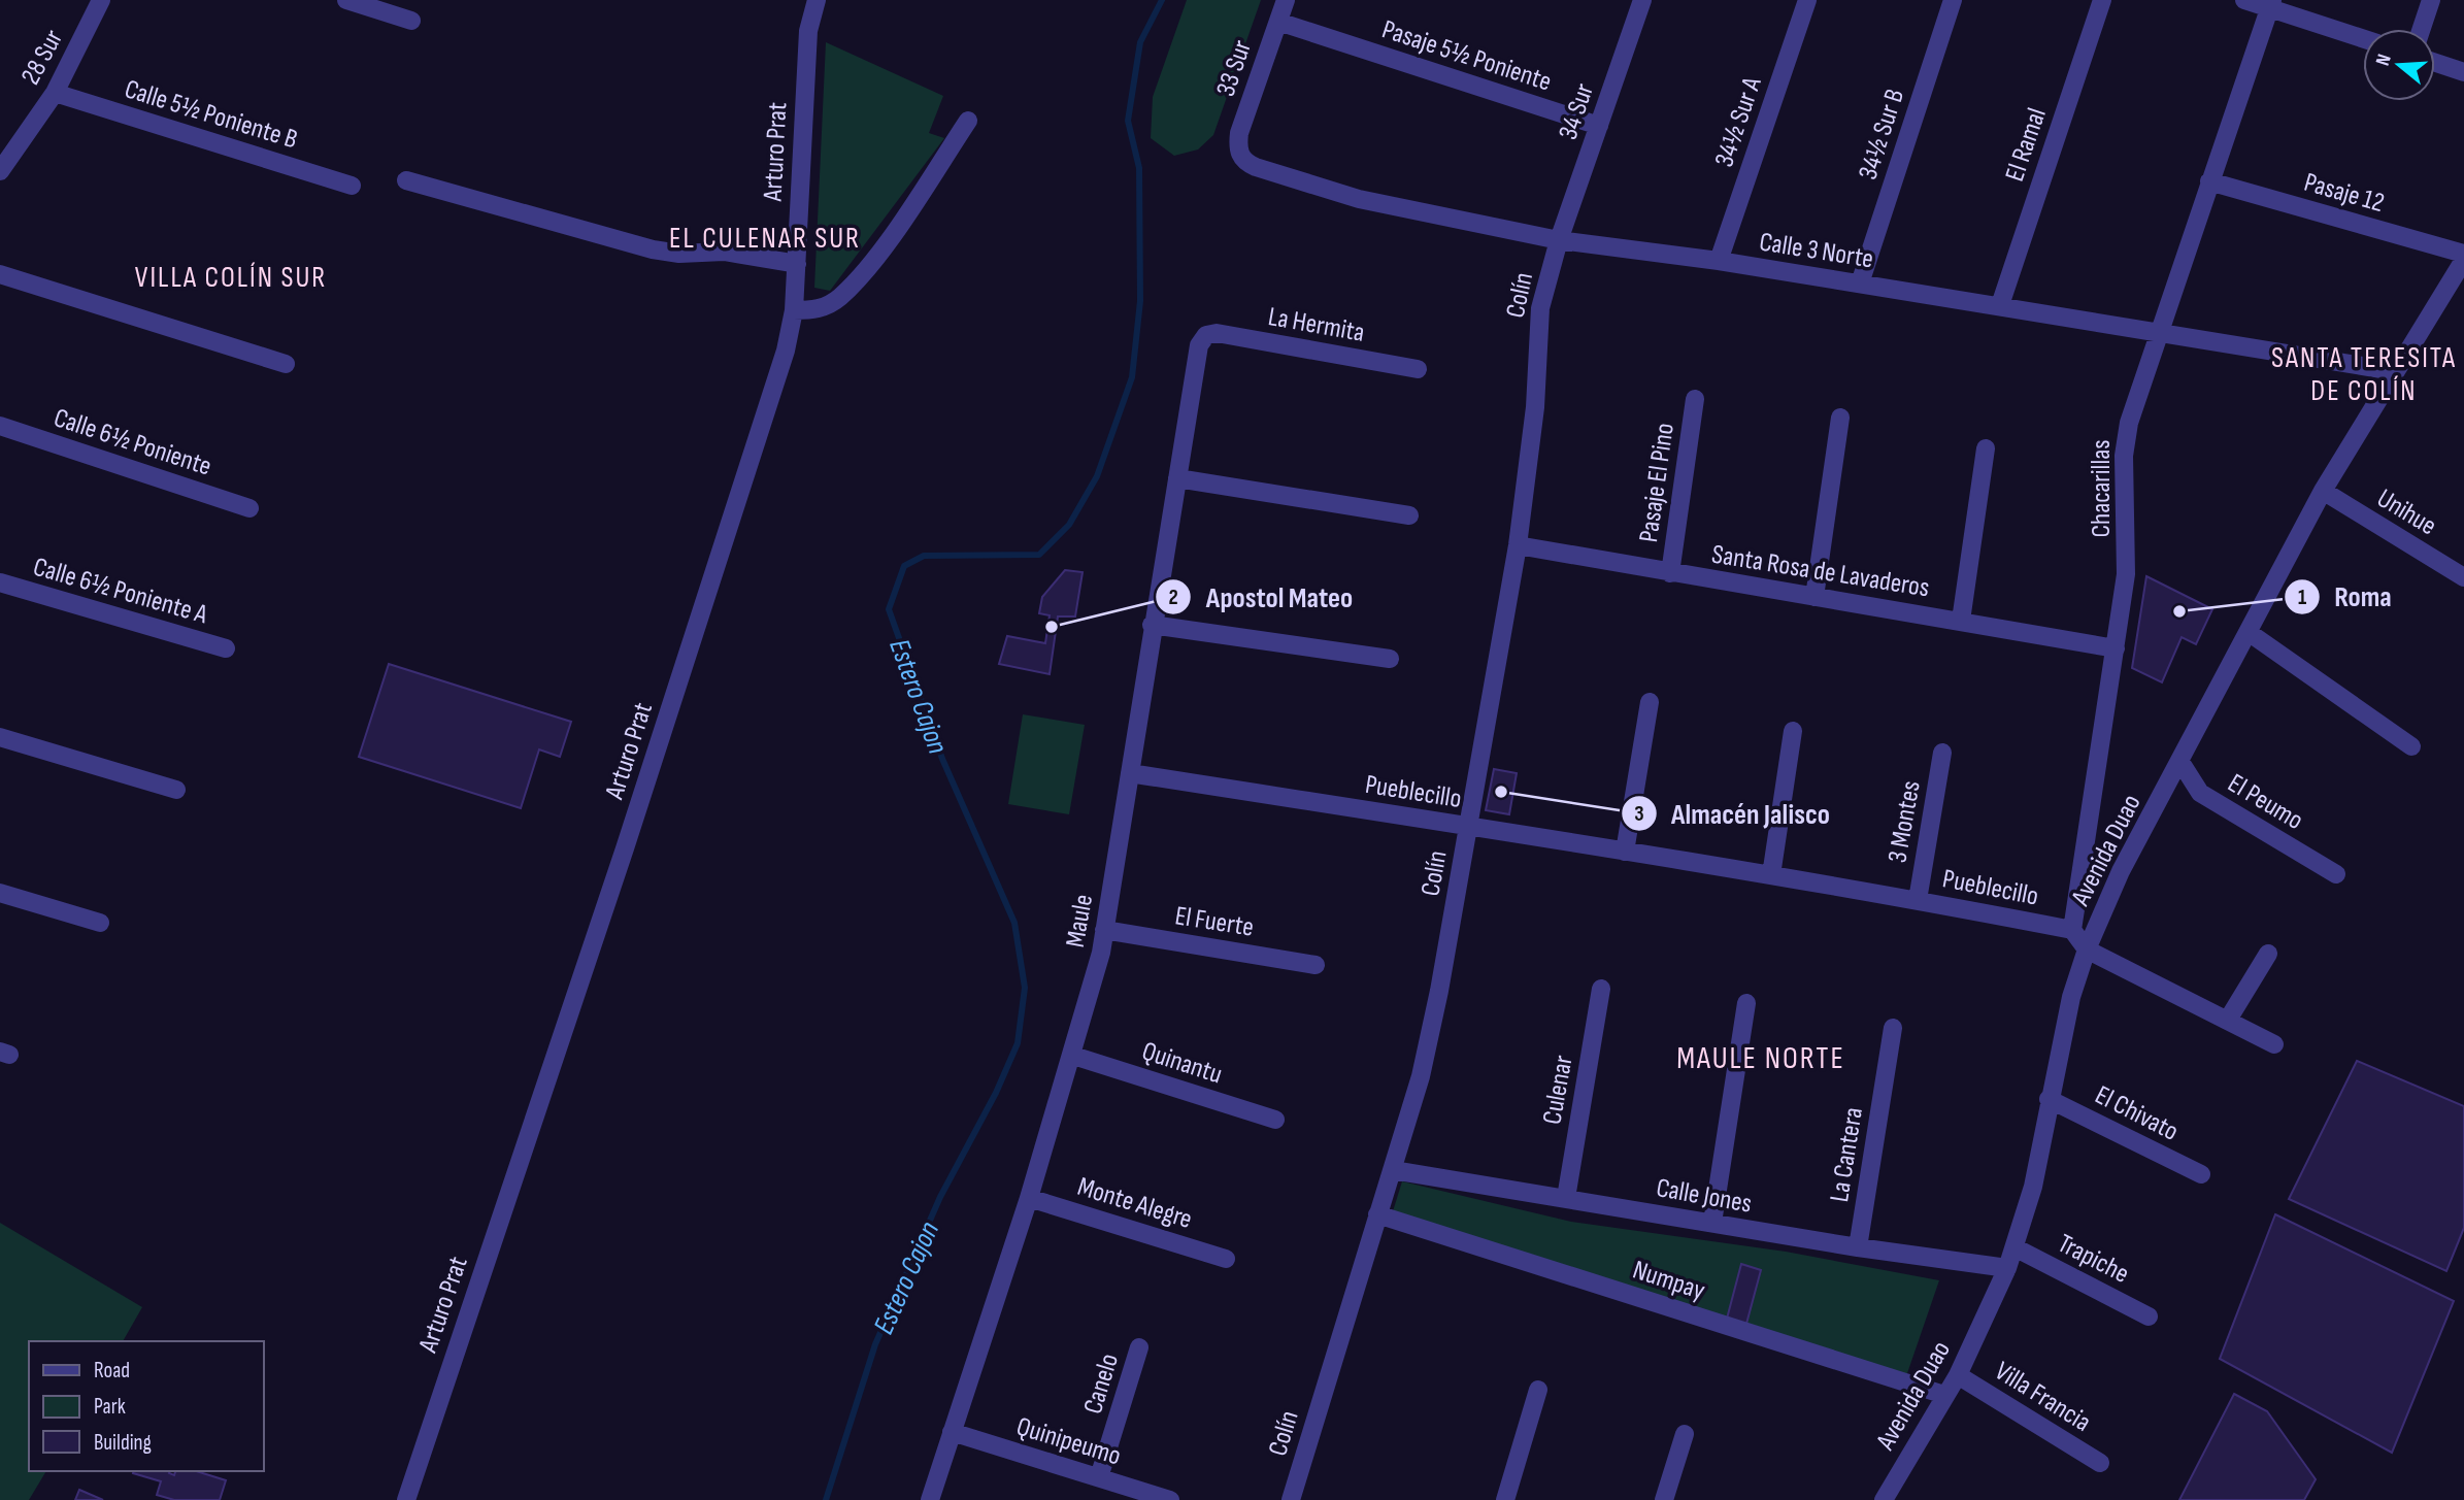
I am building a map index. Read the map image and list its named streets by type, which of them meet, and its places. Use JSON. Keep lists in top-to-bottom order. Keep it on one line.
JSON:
{"streets":{"street":["Pasaje 5½ Poniente","28 Sur","33 Sur","34 Sur","Calle 5½ Poniente B","34½ Sur A","34½ Sur B","El Ramal","Arturo Prat","Pasaje 12","Calle 3 Norte","Colín","La Hermita","Calle 6½ Poniente","Pasaje El Pino","Chacarillas","Unihue","Santa Rosa de Lavaderos","Calle 6½ Poniente A","Pueblecillo","El Peumo","3 Montes","Avenida Duao","Maule","El Fuerte","Quinantu","Culenar","El Chivato","La Cantera","Calle Jones","Monte Alegre","Trapiche","Numpay","Canelo","Villa Francia","Quinipeumo"]},"crossings":[["Pasaje 5½ Poniente","33 Sur"],["Pasaje 5½ Poniente","34 Sur"],["28 Sur","Calle 5½ Poniente B"],["33 Sur","Calle 3 Norte"],["34 Sur","Calle 3 Norte"],["34 Sur","Colín"],["34½ Sur A","Calle 3 Norte"],["34½ Sur B","Calle 3 Norte"],["El Ramal","Calle 3 Norte"],["Pasaje 12","Chacarillas"],["Calle 3 Norte","Colín"],["Calle 3 Norte","Chacarillas"],["Calle 3 Norte","Avenida Duao"],["Colín","Santa Rosa de Lavaderos"],["Colín","Pueblecillo"],["Colín","Calle Jones"],["Colín","Numpay"],["La Hermita","Maule"],["Pasaje El Pino","Santa Rosa de Lavaderos"],["Chacarillas","Santa Rosa de Lavaderos"],["Chacarillas","Pueblecillo"],["Unihue","Avenida Duao"],["Pueblecillo","3 Montes"],["Pueblecillo","Maule"],["El Peumo","Avenida Duao"],["Avenida Duao","El Chivato"],["Avenida Duao","Calle Jones"],["Avenida Duao","Trapiche"],["Avenida Duao","Numpay"],["Avenida Duao","Villa Francia"],["Maule","El Fuerte"],["Maule","Quinantu"],["Maule","Monte Alegre"],["Maule","Quinipeumo"],["Culenar","Calle Jones"],["La Cantera","Calle Jones"],["Canelo","Quinipeumo"]],"districts":["EL CULENAR SUR","VILLA COLÍN SUR","SANTA TERESITA DE COLÍN","MAULE NORTE"],"water":["Estero Cajon"],"places":["Roma","Apostol Mateo","Almacén Jalisco"],"legend":["Road","Park","Building"],"north":"left"}
